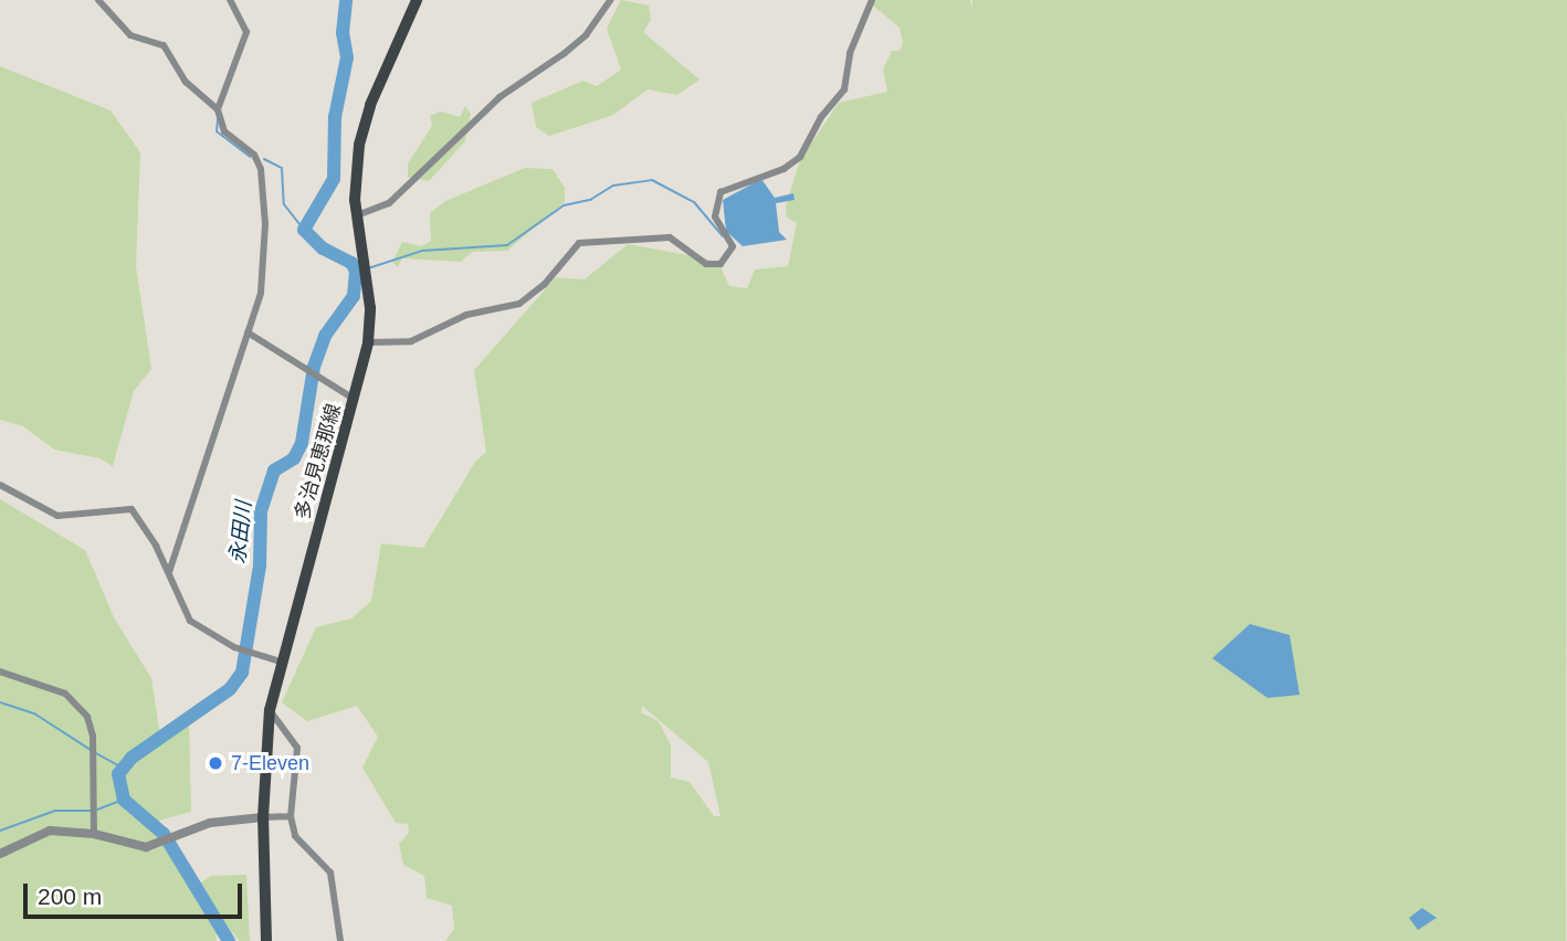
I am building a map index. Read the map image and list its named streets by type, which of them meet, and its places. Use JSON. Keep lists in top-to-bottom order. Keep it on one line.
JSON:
{"streets":{"main road":["多治見恵那線"]},"water":["永田川"],"places":["7-Eleven"],"scale_bar":"200 m"}
